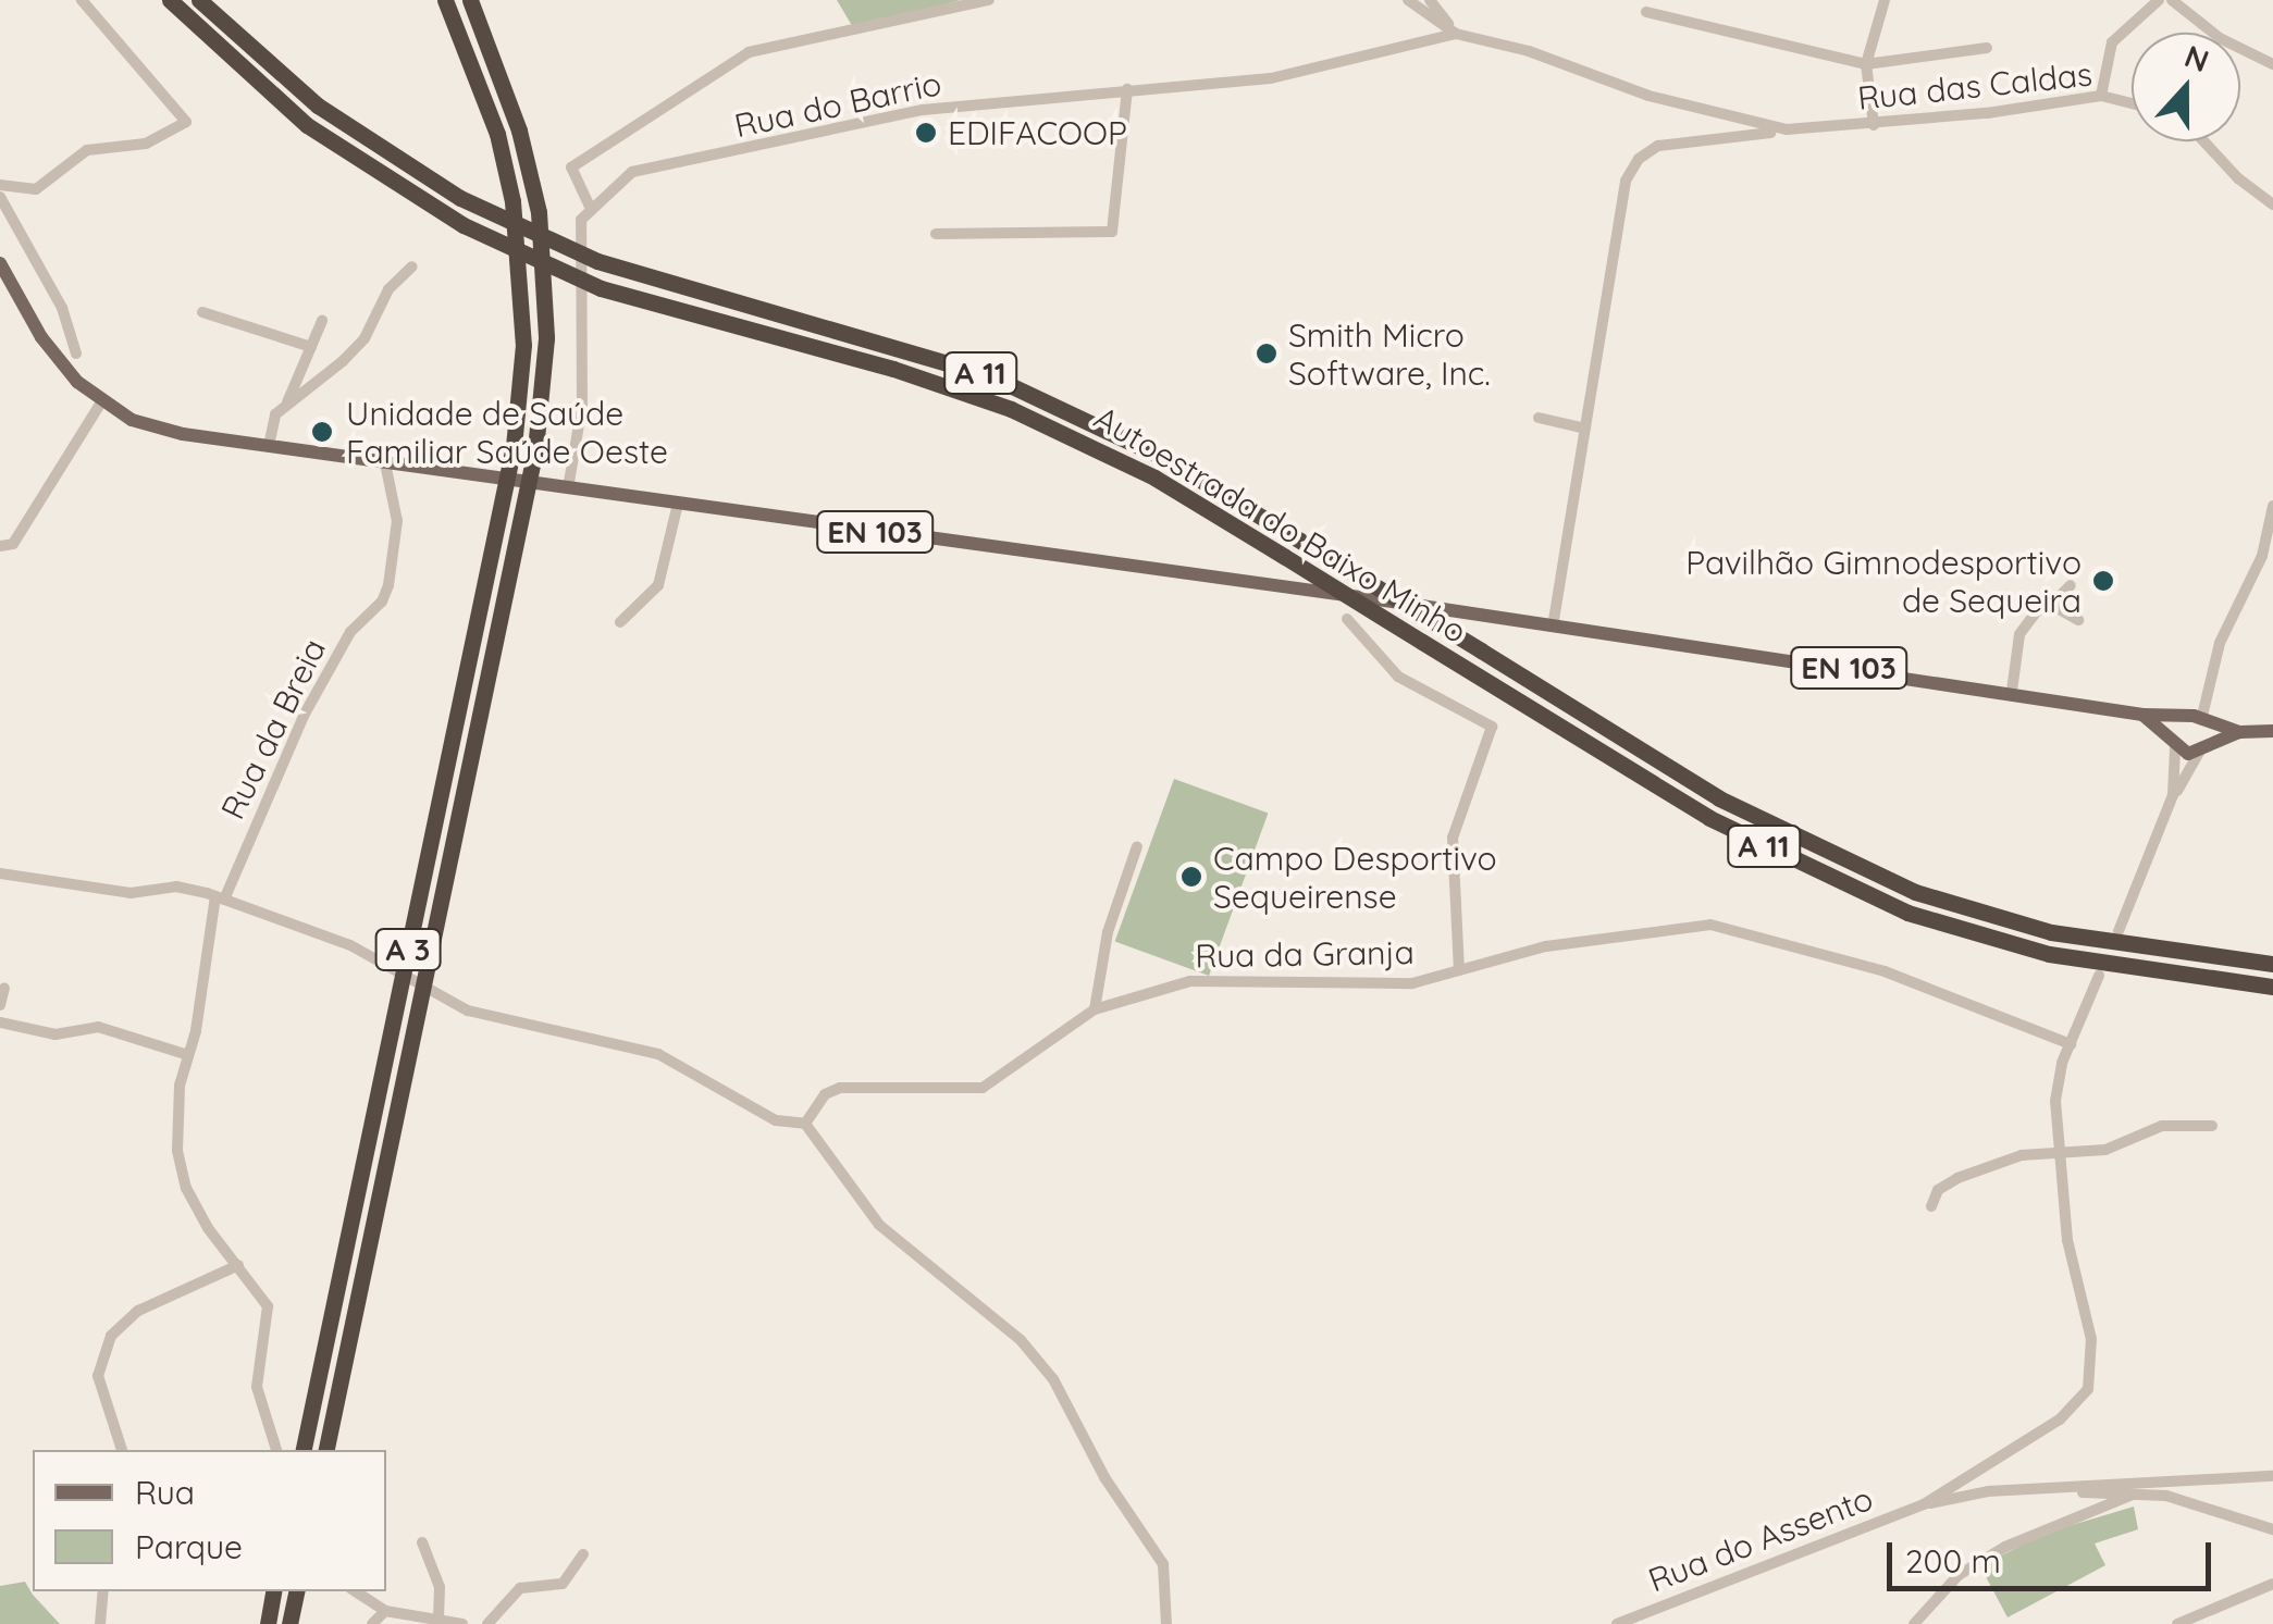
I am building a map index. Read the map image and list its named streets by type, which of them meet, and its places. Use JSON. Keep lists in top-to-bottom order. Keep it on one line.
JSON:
{"streets":{"highway":["A 11","Autoestrada do Baixo Minho","A 3"],"main road":["EN 103"],"street":["Rua das Caldas","Rua do Barrio","Rua da Breia","Rua da Granja","Rua do Assento"]},"crossings":[["Rua das Caldas","Rua do Barrio"],["EN 103","Rua da Breia"]],"places":["EDIFACOOP","Smith Micro Software, Inc.","Unidade de Saúde Familiar Saúde Oeste","Pavilhão Gimnodesportivo de Sequeira","Campo Desportivo Sequeirense"],"legend":["Rua","Parque"],"scale_bar":"200 m","north":"top"}
